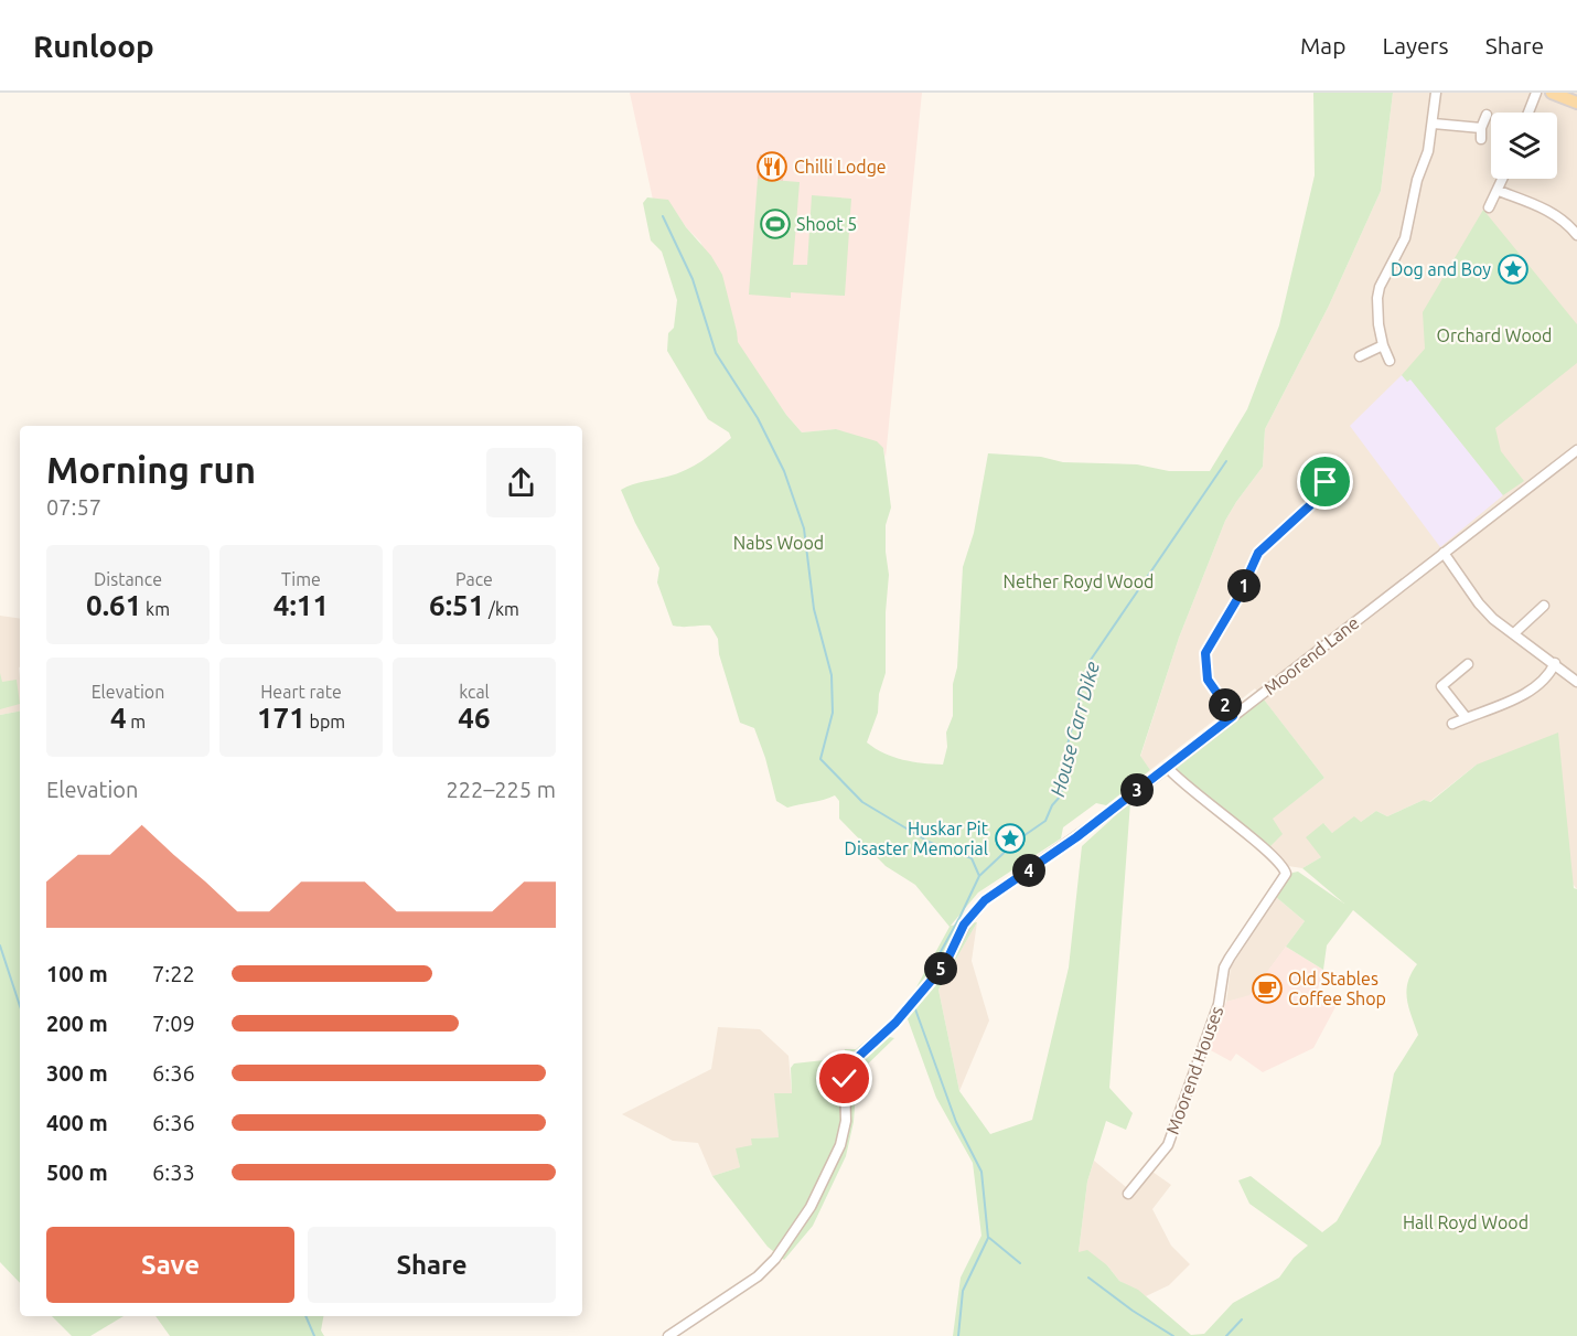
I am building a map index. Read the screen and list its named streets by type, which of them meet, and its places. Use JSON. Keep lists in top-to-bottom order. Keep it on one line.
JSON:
{"streets":{"street":["Moorend Lane","Moorend Houses"]},"crossings":[["Moorend Lane","Moorend Houses"]],"water":["House Carr Dike"],"parks":["Orchard Wood","Nabs Wood","Nether Royd Wood","Hall Royd Wood"],"places":{"restaurant":["Chilli Lodge"],"sports":["Shoot 5"],"place":["Dog and Boy","Huskar Pit Disaster Memorial"],"cafe":["Old Stables Coffee Shop"]},"page":{"header":"Runloop","nav":["Map","Layers","Share"],"heading":["Morning run","07:57"],"stats":[["Distance","0.61 km"],["Time","4:11"],["Pace","6:51 /km"],["Elevation","4 m"],["Heart rate","171 bpm"],["kcal","46"]],"pins":["1","2","3","4","5"],"chart":["Elevation","222–225 m"],"list":[{"name":"100 m","note":"7:22"},{"name":"200 m","note":"7:09"},{"name":"300 m","note":"6:36"},{"name":"400 m","note":"6:36"},{"name":"500 m","note":"6:33"}],"buttons":["Save","Share"]}}
